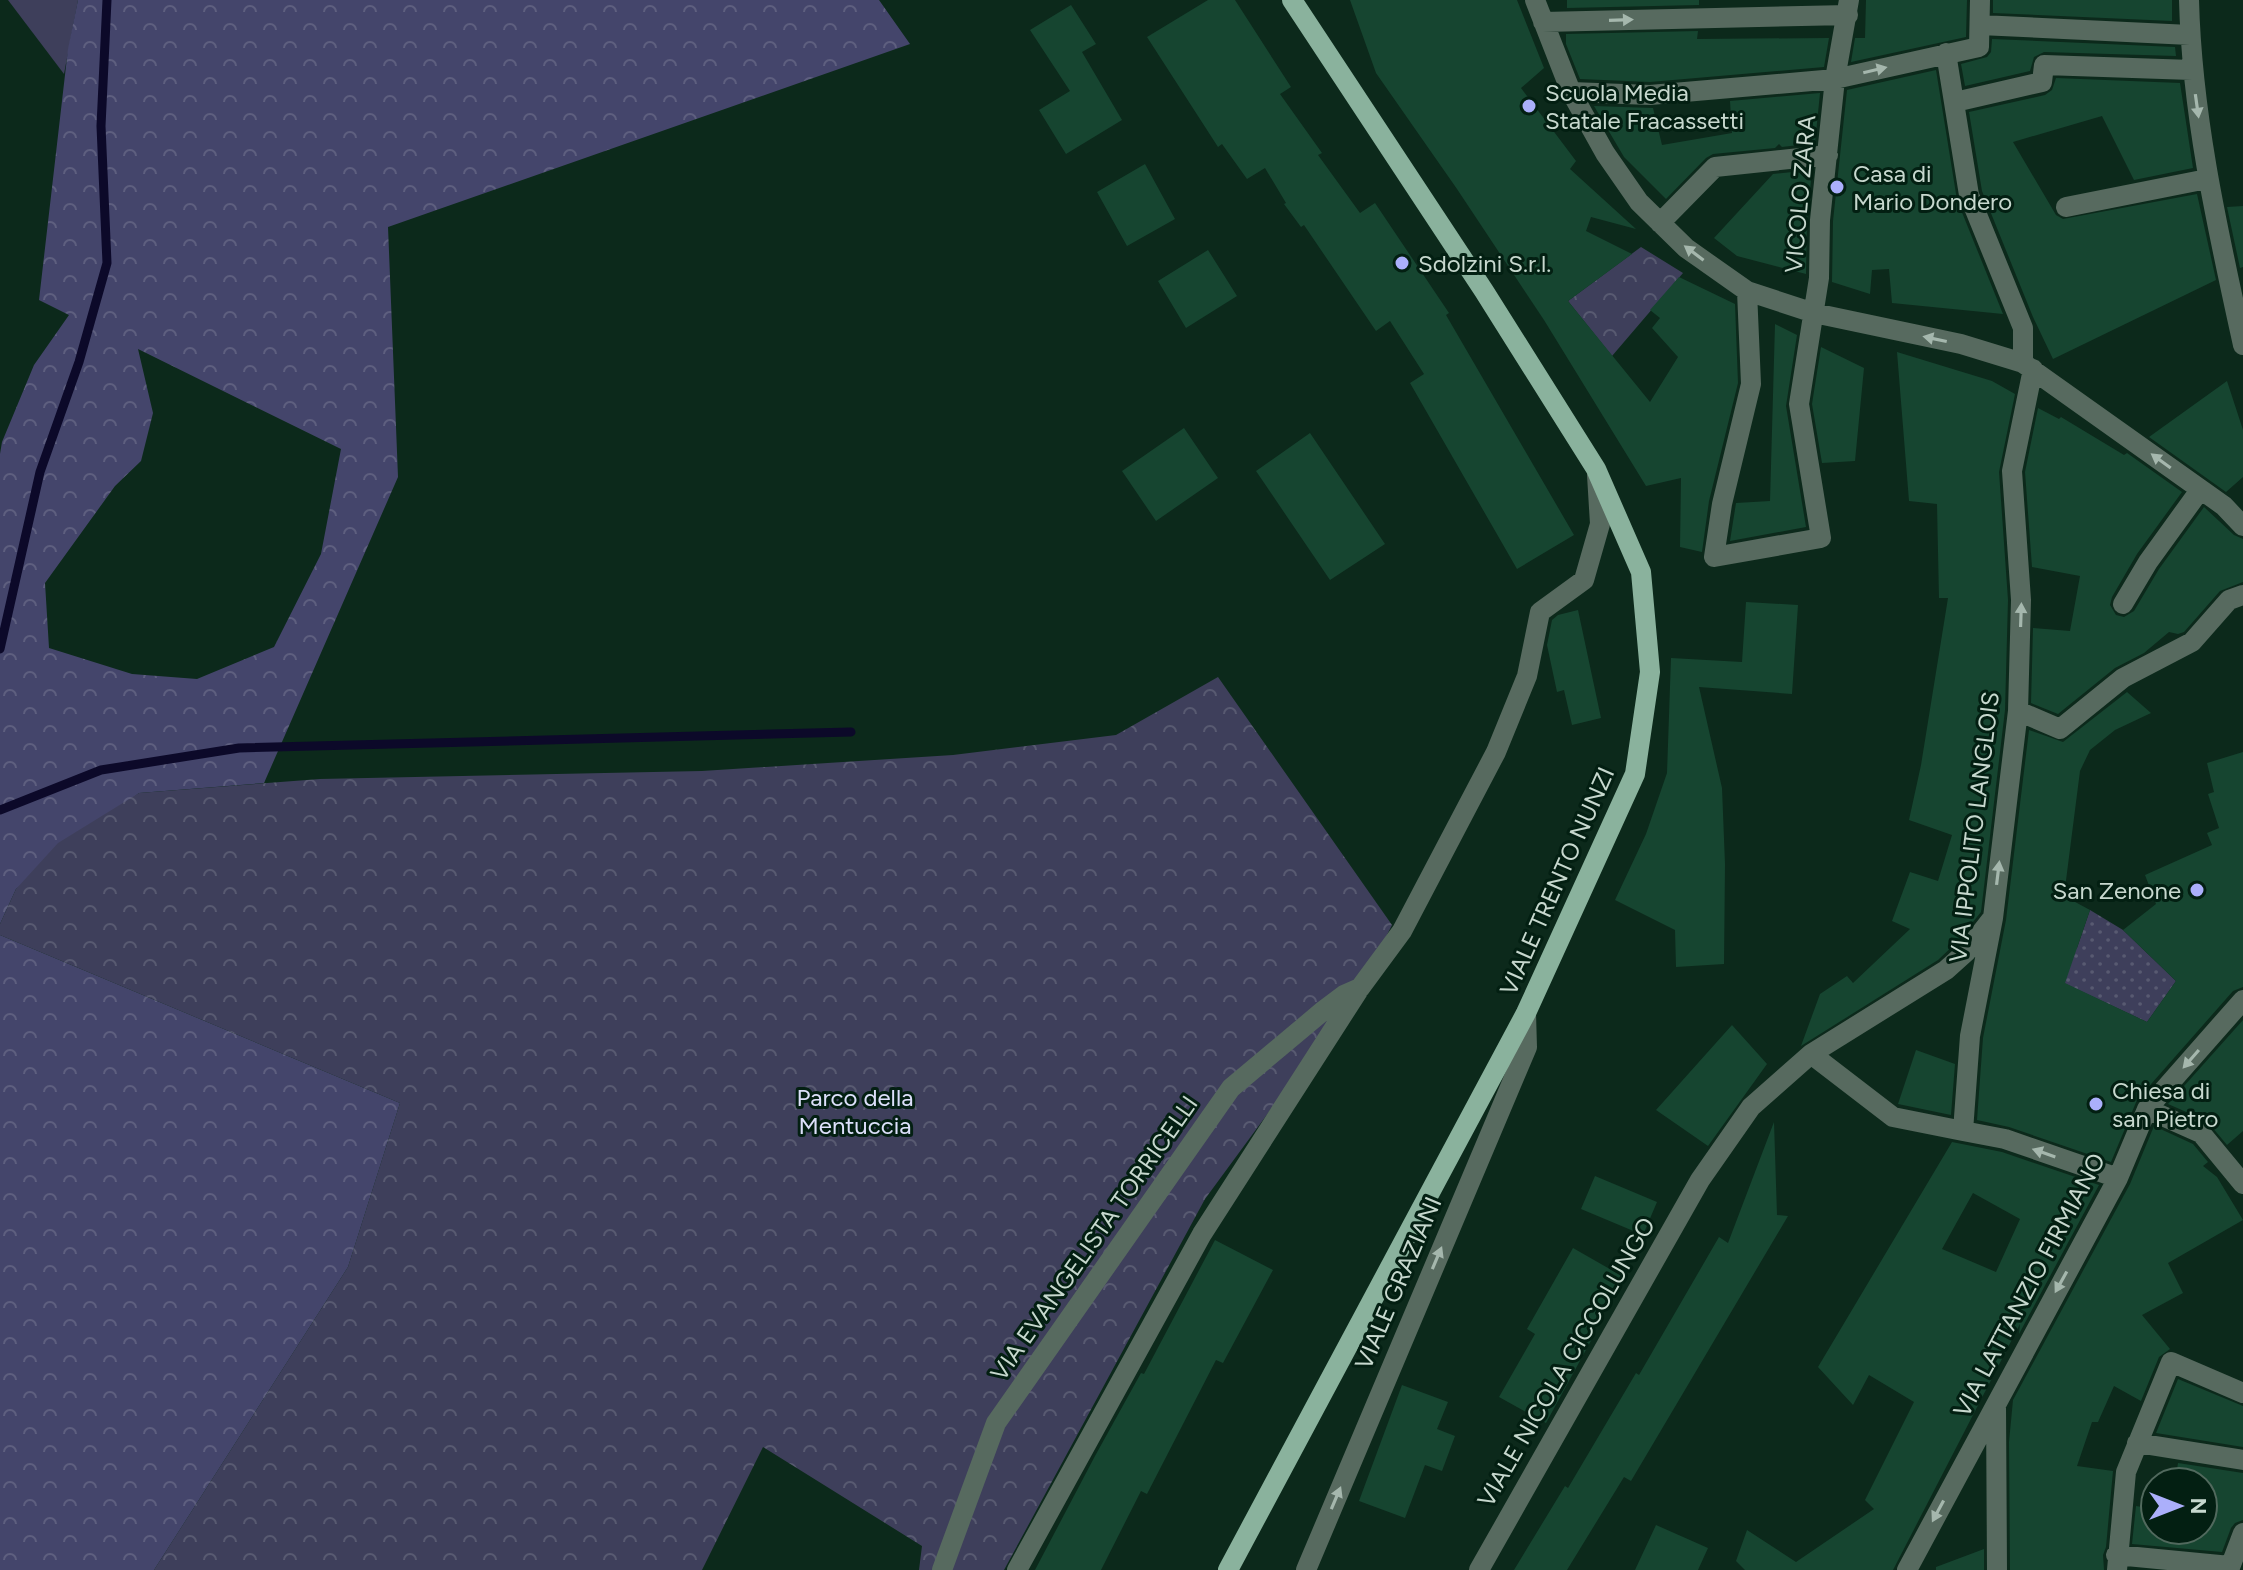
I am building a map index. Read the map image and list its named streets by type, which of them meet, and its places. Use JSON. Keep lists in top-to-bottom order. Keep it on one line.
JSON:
{"streets":{"main road":["VIALE TRENTO NUNZI"],"street":["VICOLO ZARA","VIA IPPOLITO LANGLOIS","VIA EVANGELISTA TORRICELLI","VIALE GRAZIANI","VIA LATTANZIO FIRMIANO","VIALE NICOLA CICCOLUNGO"]},"crossings":[["VIA IPPOLITO LANGLOIS","VIALE NICOLA CICCOLUNGO"],["VIALE TRENTO NUNZI","VIA EVANGELISTA TORRICELLI"],["VIALE TRENTO NUNZI","VIALE GRAZIANI"]],"one_way":["VIA IPPOLITO LANGLOIS","VIALE GRAZIANI","VIA LATTANZIO FIRMIANO"],"parks":["Parco della Mentuccia"],"places":["Scuola Media Statale Fracassetti","Casa di Mario Dondero","Sdolzini S.r.l.","San Zenone","Chiesa di san Pietro"],"north":"right"}
